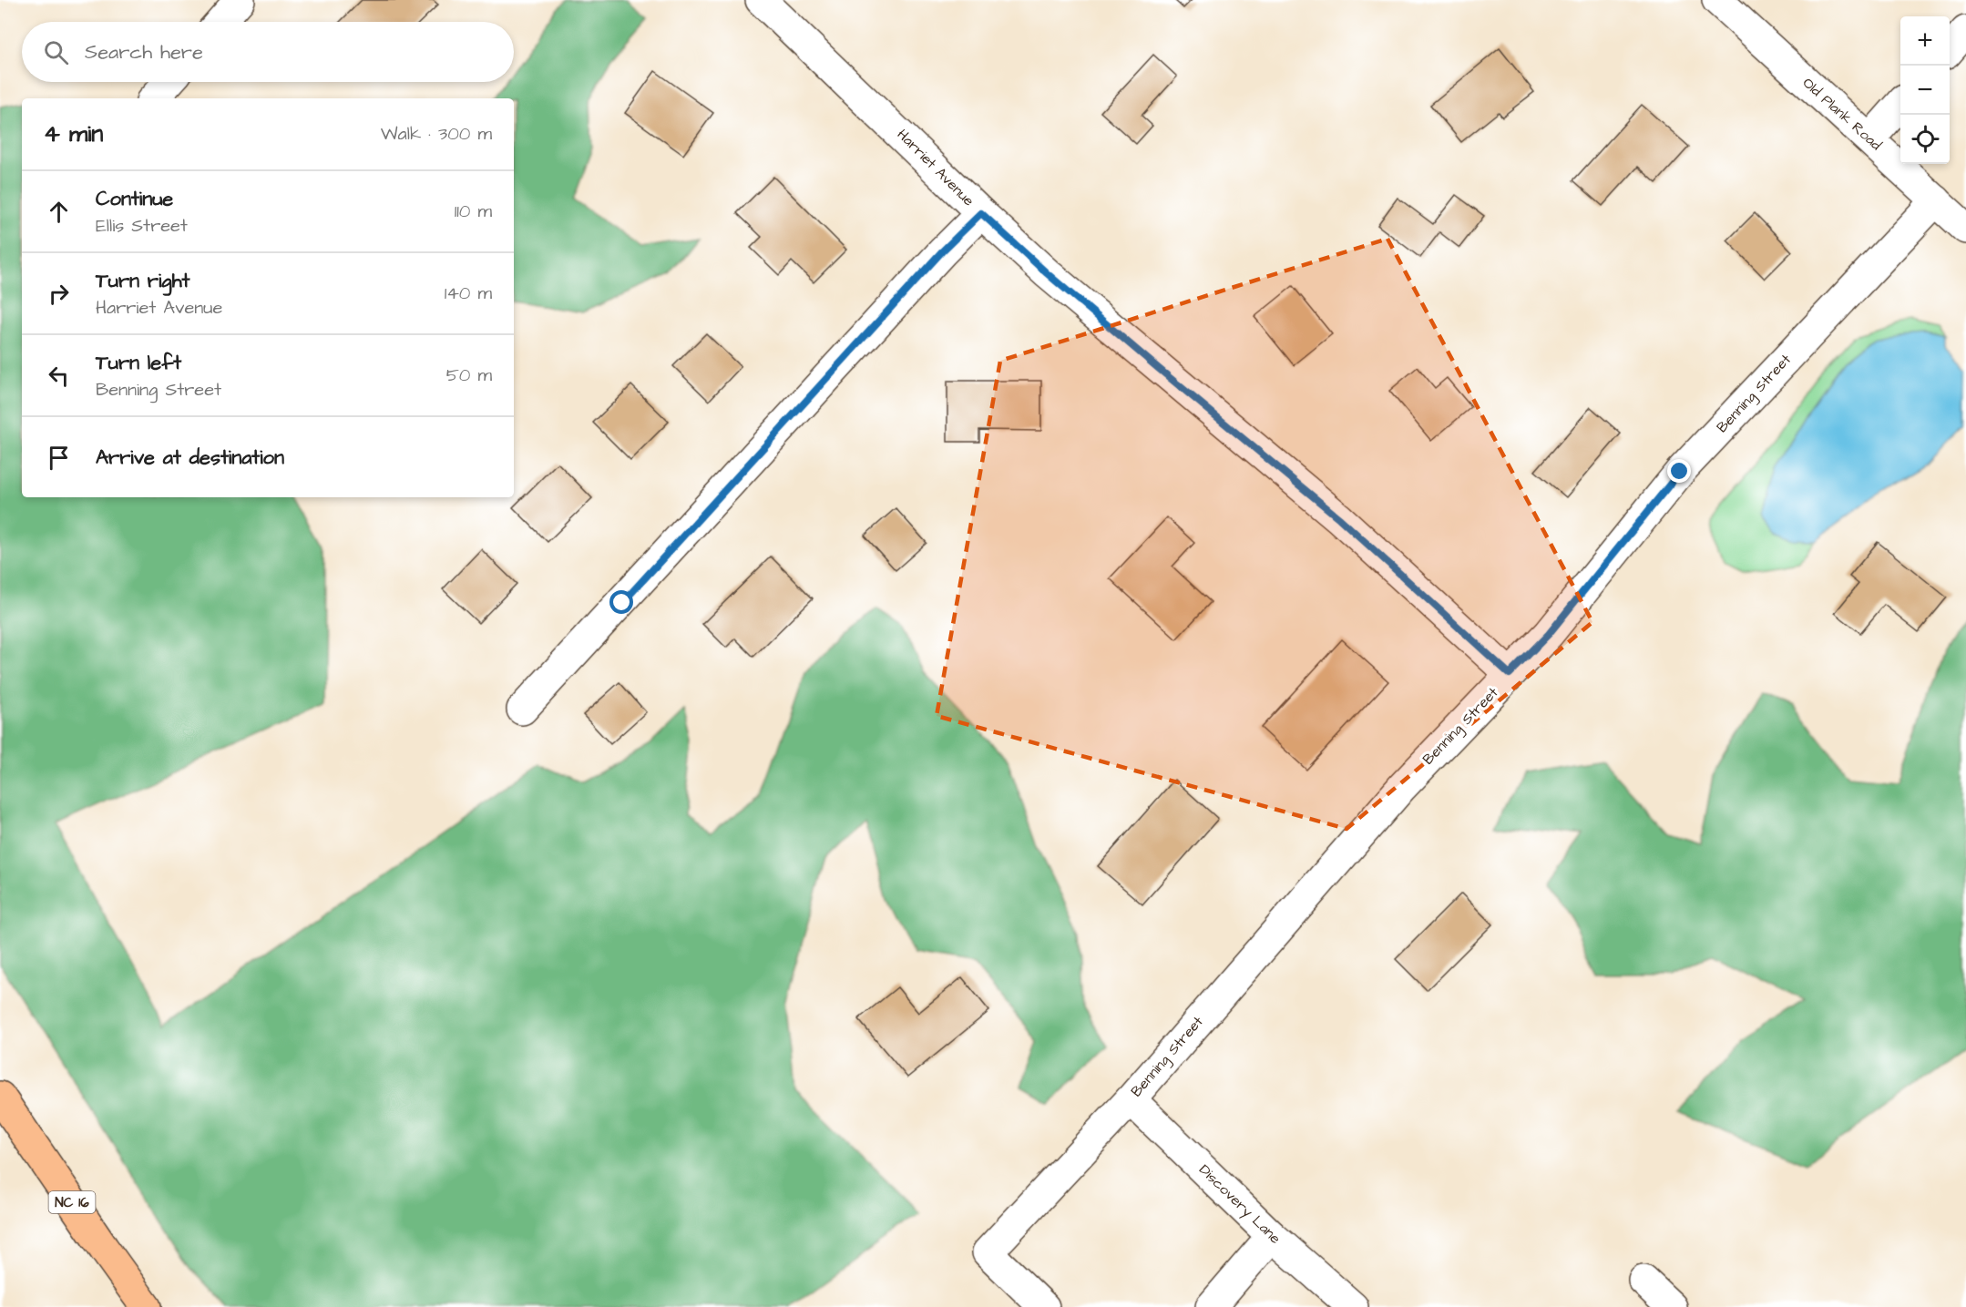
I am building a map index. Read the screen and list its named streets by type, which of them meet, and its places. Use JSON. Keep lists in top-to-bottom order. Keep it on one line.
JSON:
{"streets":{"highway":["NC 16"],"street":["Old Plank Road","Harriet Avenue","Benning Street","Discovery Lane"]},"crossings":[["Old Plank Road","Benning Street"],["Harriet Avenue","Benning Street"],["Benning Street","Discovery Lane"]],"page":{"map_buttons":["+","−"],"search":"Search here","heading":["4 min","Walk · 300 m"],"list":[["Continue","Ellis Street","110 m"],["Turn right","Harriet Avenue","140 m"],["Turn left","Benning Street","50 m"],"Arrive at destination"]}}
